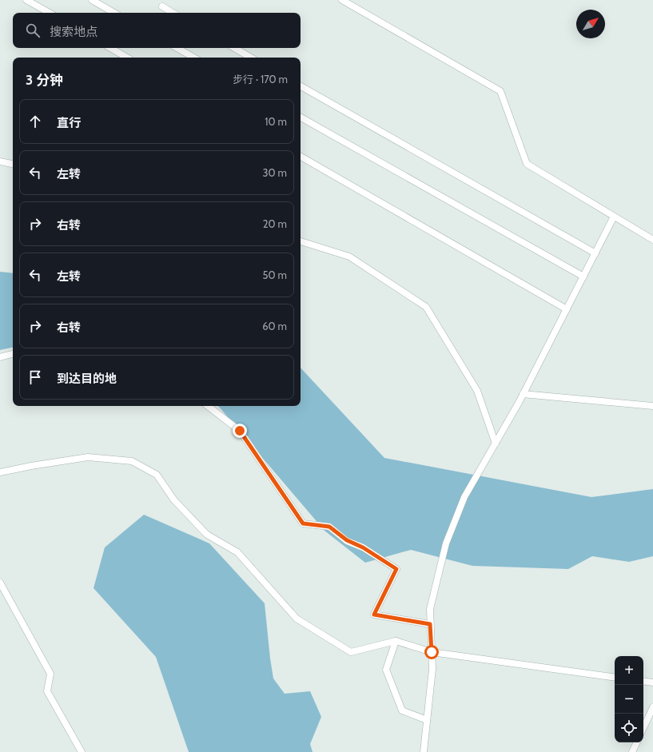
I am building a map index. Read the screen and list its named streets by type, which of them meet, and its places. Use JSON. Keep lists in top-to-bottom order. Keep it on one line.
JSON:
{"north":"top right","page":{"search":"搜索地点","heading":["3 分钟","步行 · 170 m"],"list":[["直行","10 m"],["左转","30 m"],["右转","20 m"],["左转","50 m"],["右转","60 m"],"到达目的地"],"map_buttons":["+","−"]}}
